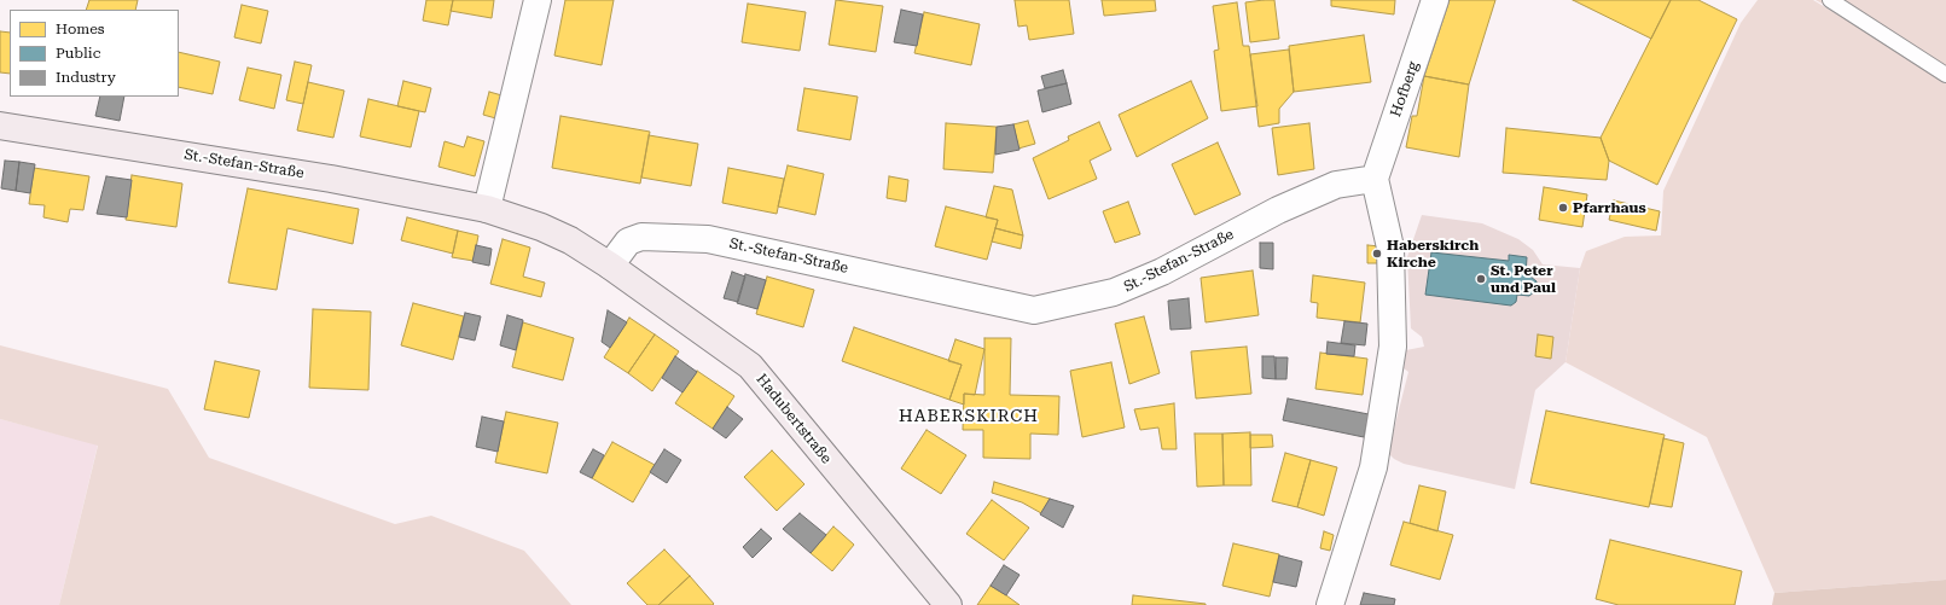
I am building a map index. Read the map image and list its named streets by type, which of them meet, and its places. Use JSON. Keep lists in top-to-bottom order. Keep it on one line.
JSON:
{"streets":{"street":["Hofberg","St.-Stefan-Straße","Hadubertstraße"]},"crossings":[["Hofberg","St.-Stefan-Straße"],["St.-Stefan-Straße","Hadubertstraße"]],"districts":["HABERSKIRCH"],"places":["Pfarrhaus","Haberskirch Kirche","St. Peter und Paul"],"legend":["Homes","Public","Industry"]}
